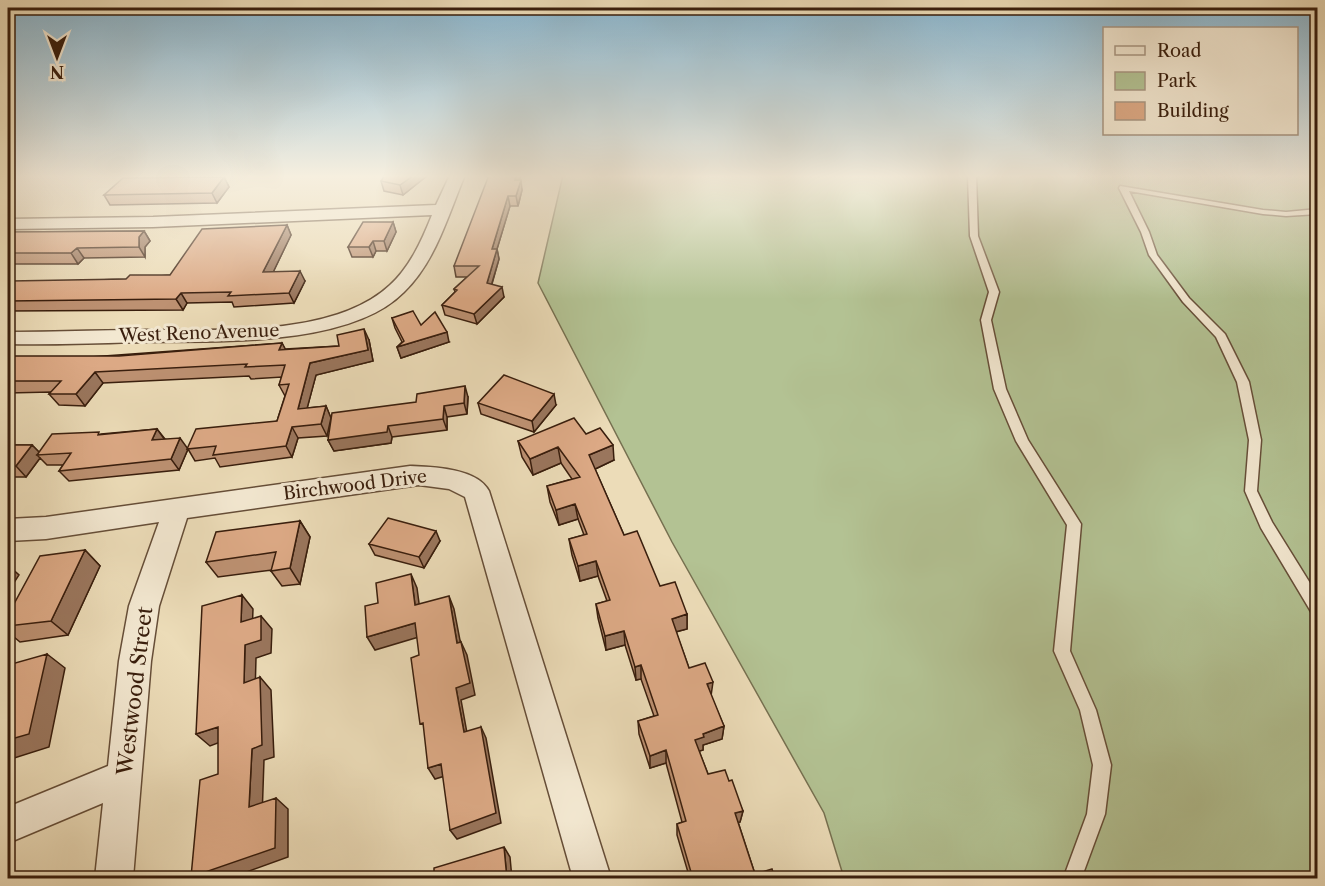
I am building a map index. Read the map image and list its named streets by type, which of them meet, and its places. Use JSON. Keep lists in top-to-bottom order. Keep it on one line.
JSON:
{"streets":{"street":["West Reno Avenue","Birchwood Drive","Westwood Street"]},"crossings":[["Birchwood Drive","Westwood Street"]],"legend":["Road","Park","Building"],"north":"bottom"}
